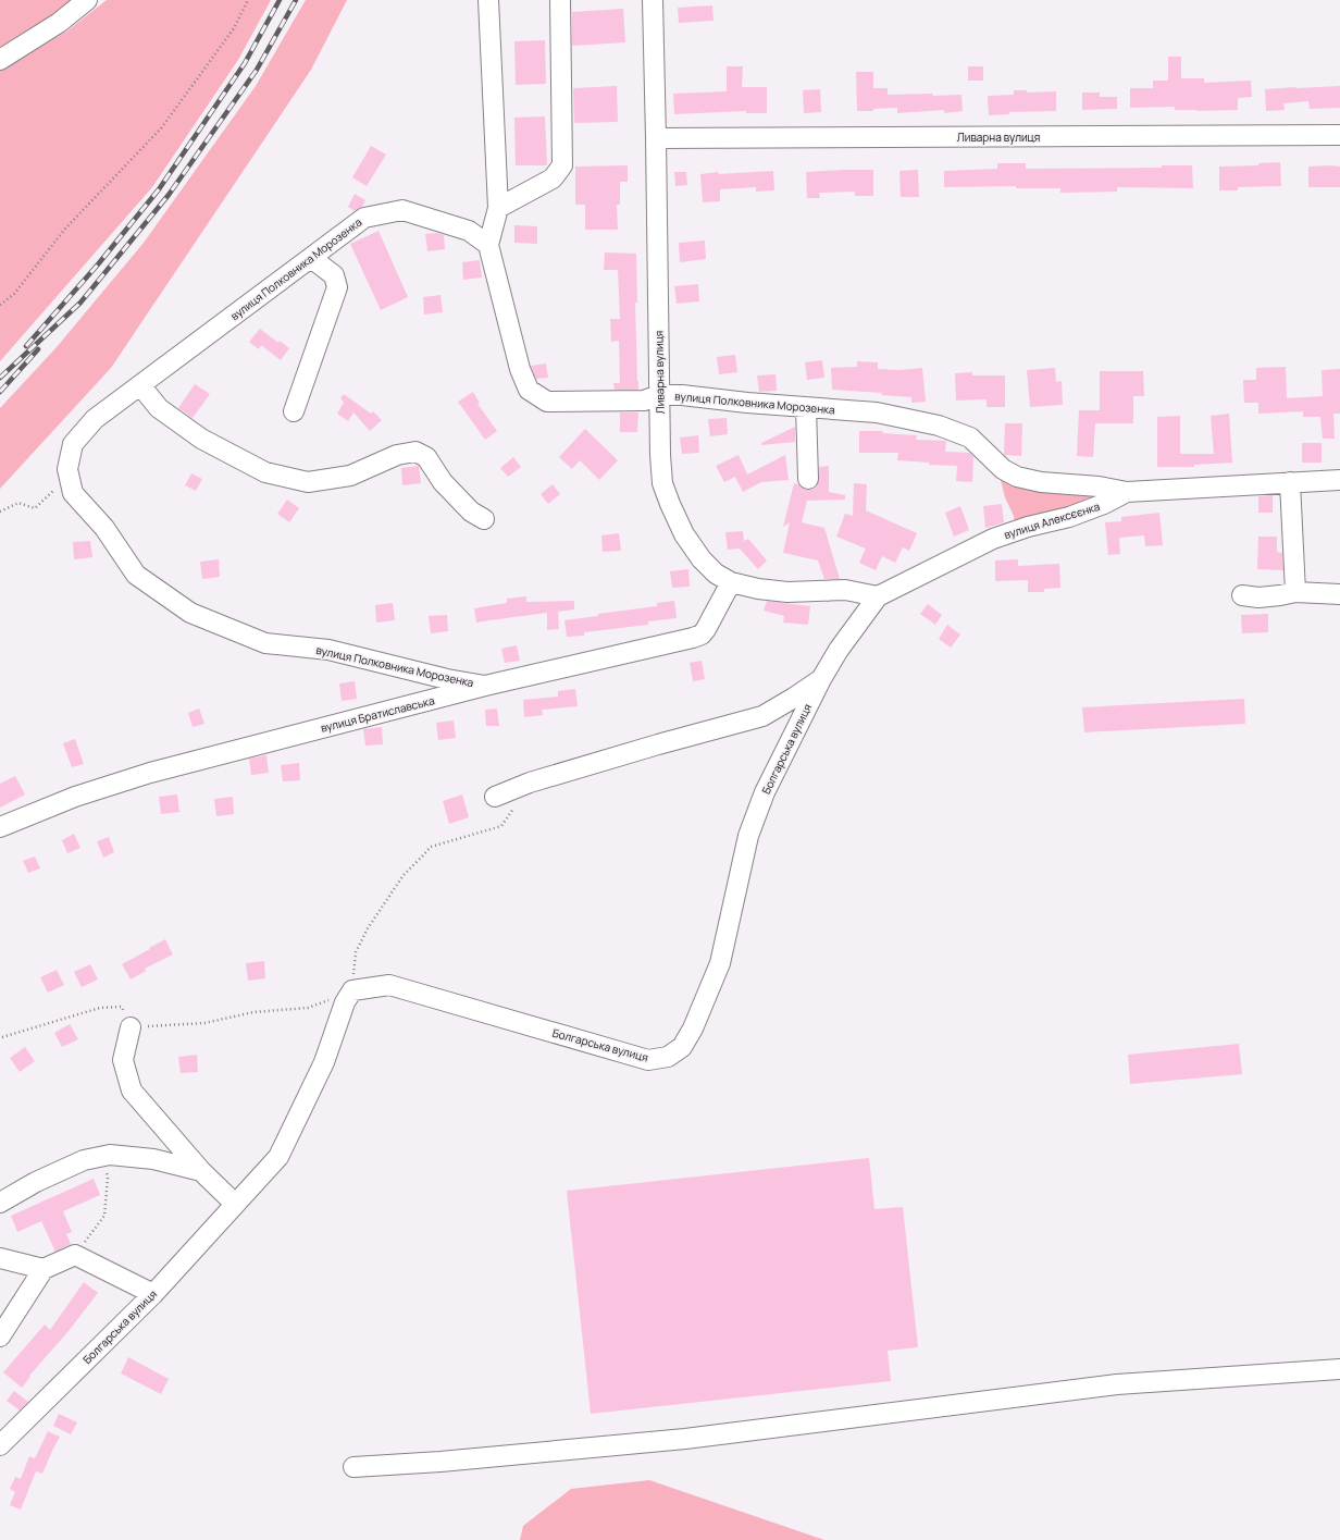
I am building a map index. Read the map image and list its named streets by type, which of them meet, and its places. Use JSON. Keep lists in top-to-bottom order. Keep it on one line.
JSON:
{"streets":{"street":["Ливарна вулиця","вулиця Полковника Морозенка","вулиця Алексєєнка","вулиця Братиславська","Болгарська вулиця"]},"crossings":[["Ливарна вулиця","вулиця Полковника Морозенка"],["Ливарна вулиця","вулиця Алексєєнка"],["Ливарна вулиця","вулиця Братиславська"],["Ливарна вулиця","Болгарська вулиця"],["вулиця Полковника Морозенка","вулиця Алексєєнка"],["вулиця Полковника Морозенка","вулиця Братиславська"],["вулиця Алексєєнка","Болгарська вулиця"]]}
